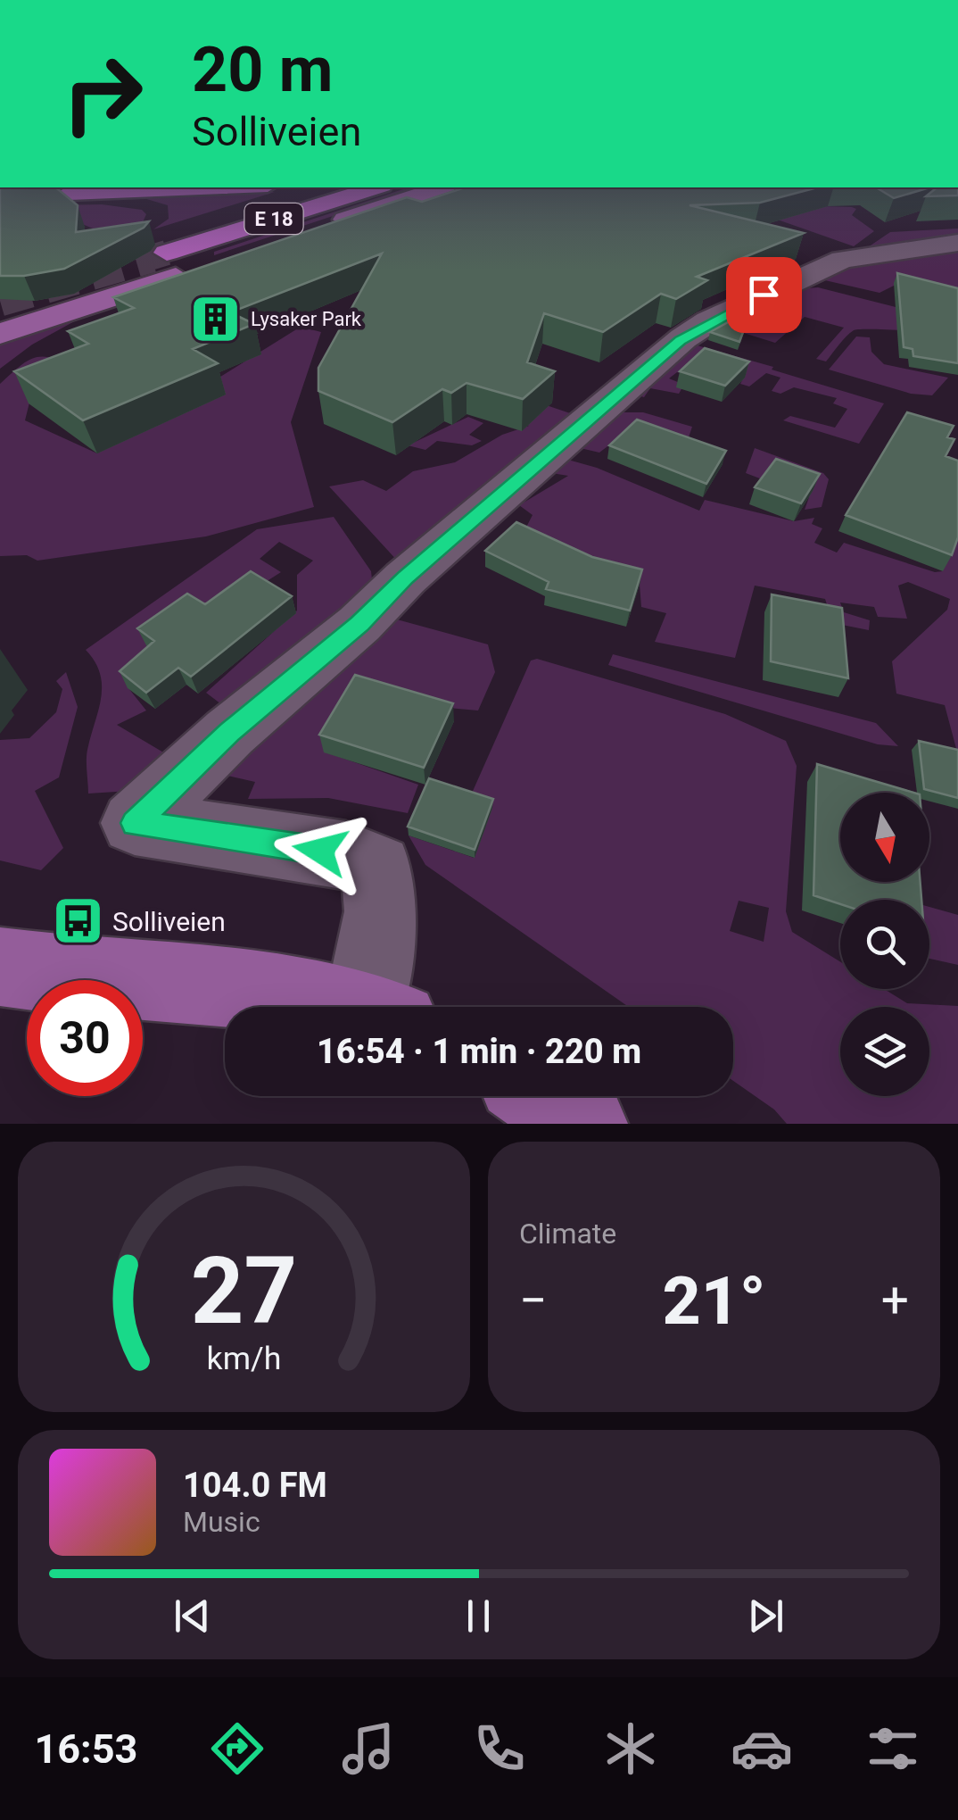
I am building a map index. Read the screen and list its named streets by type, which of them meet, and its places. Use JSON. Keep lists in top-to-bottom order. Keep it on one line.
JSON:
{"streets":{"highway":["E 18"]},"places":{"building":["Lysaker Park"],"bus stop":["Solliveien"]},"north":"bottom","page":{"turn":["20 m","Solliveien"],"limit":"30","trip":"16:54 · 1 min · 220 m","tile":"Climate","heat":["−","21°","+"],"song":["104.0 FM","Music"],"tabs":"16:53","gauge":["27","km/h"]}}
